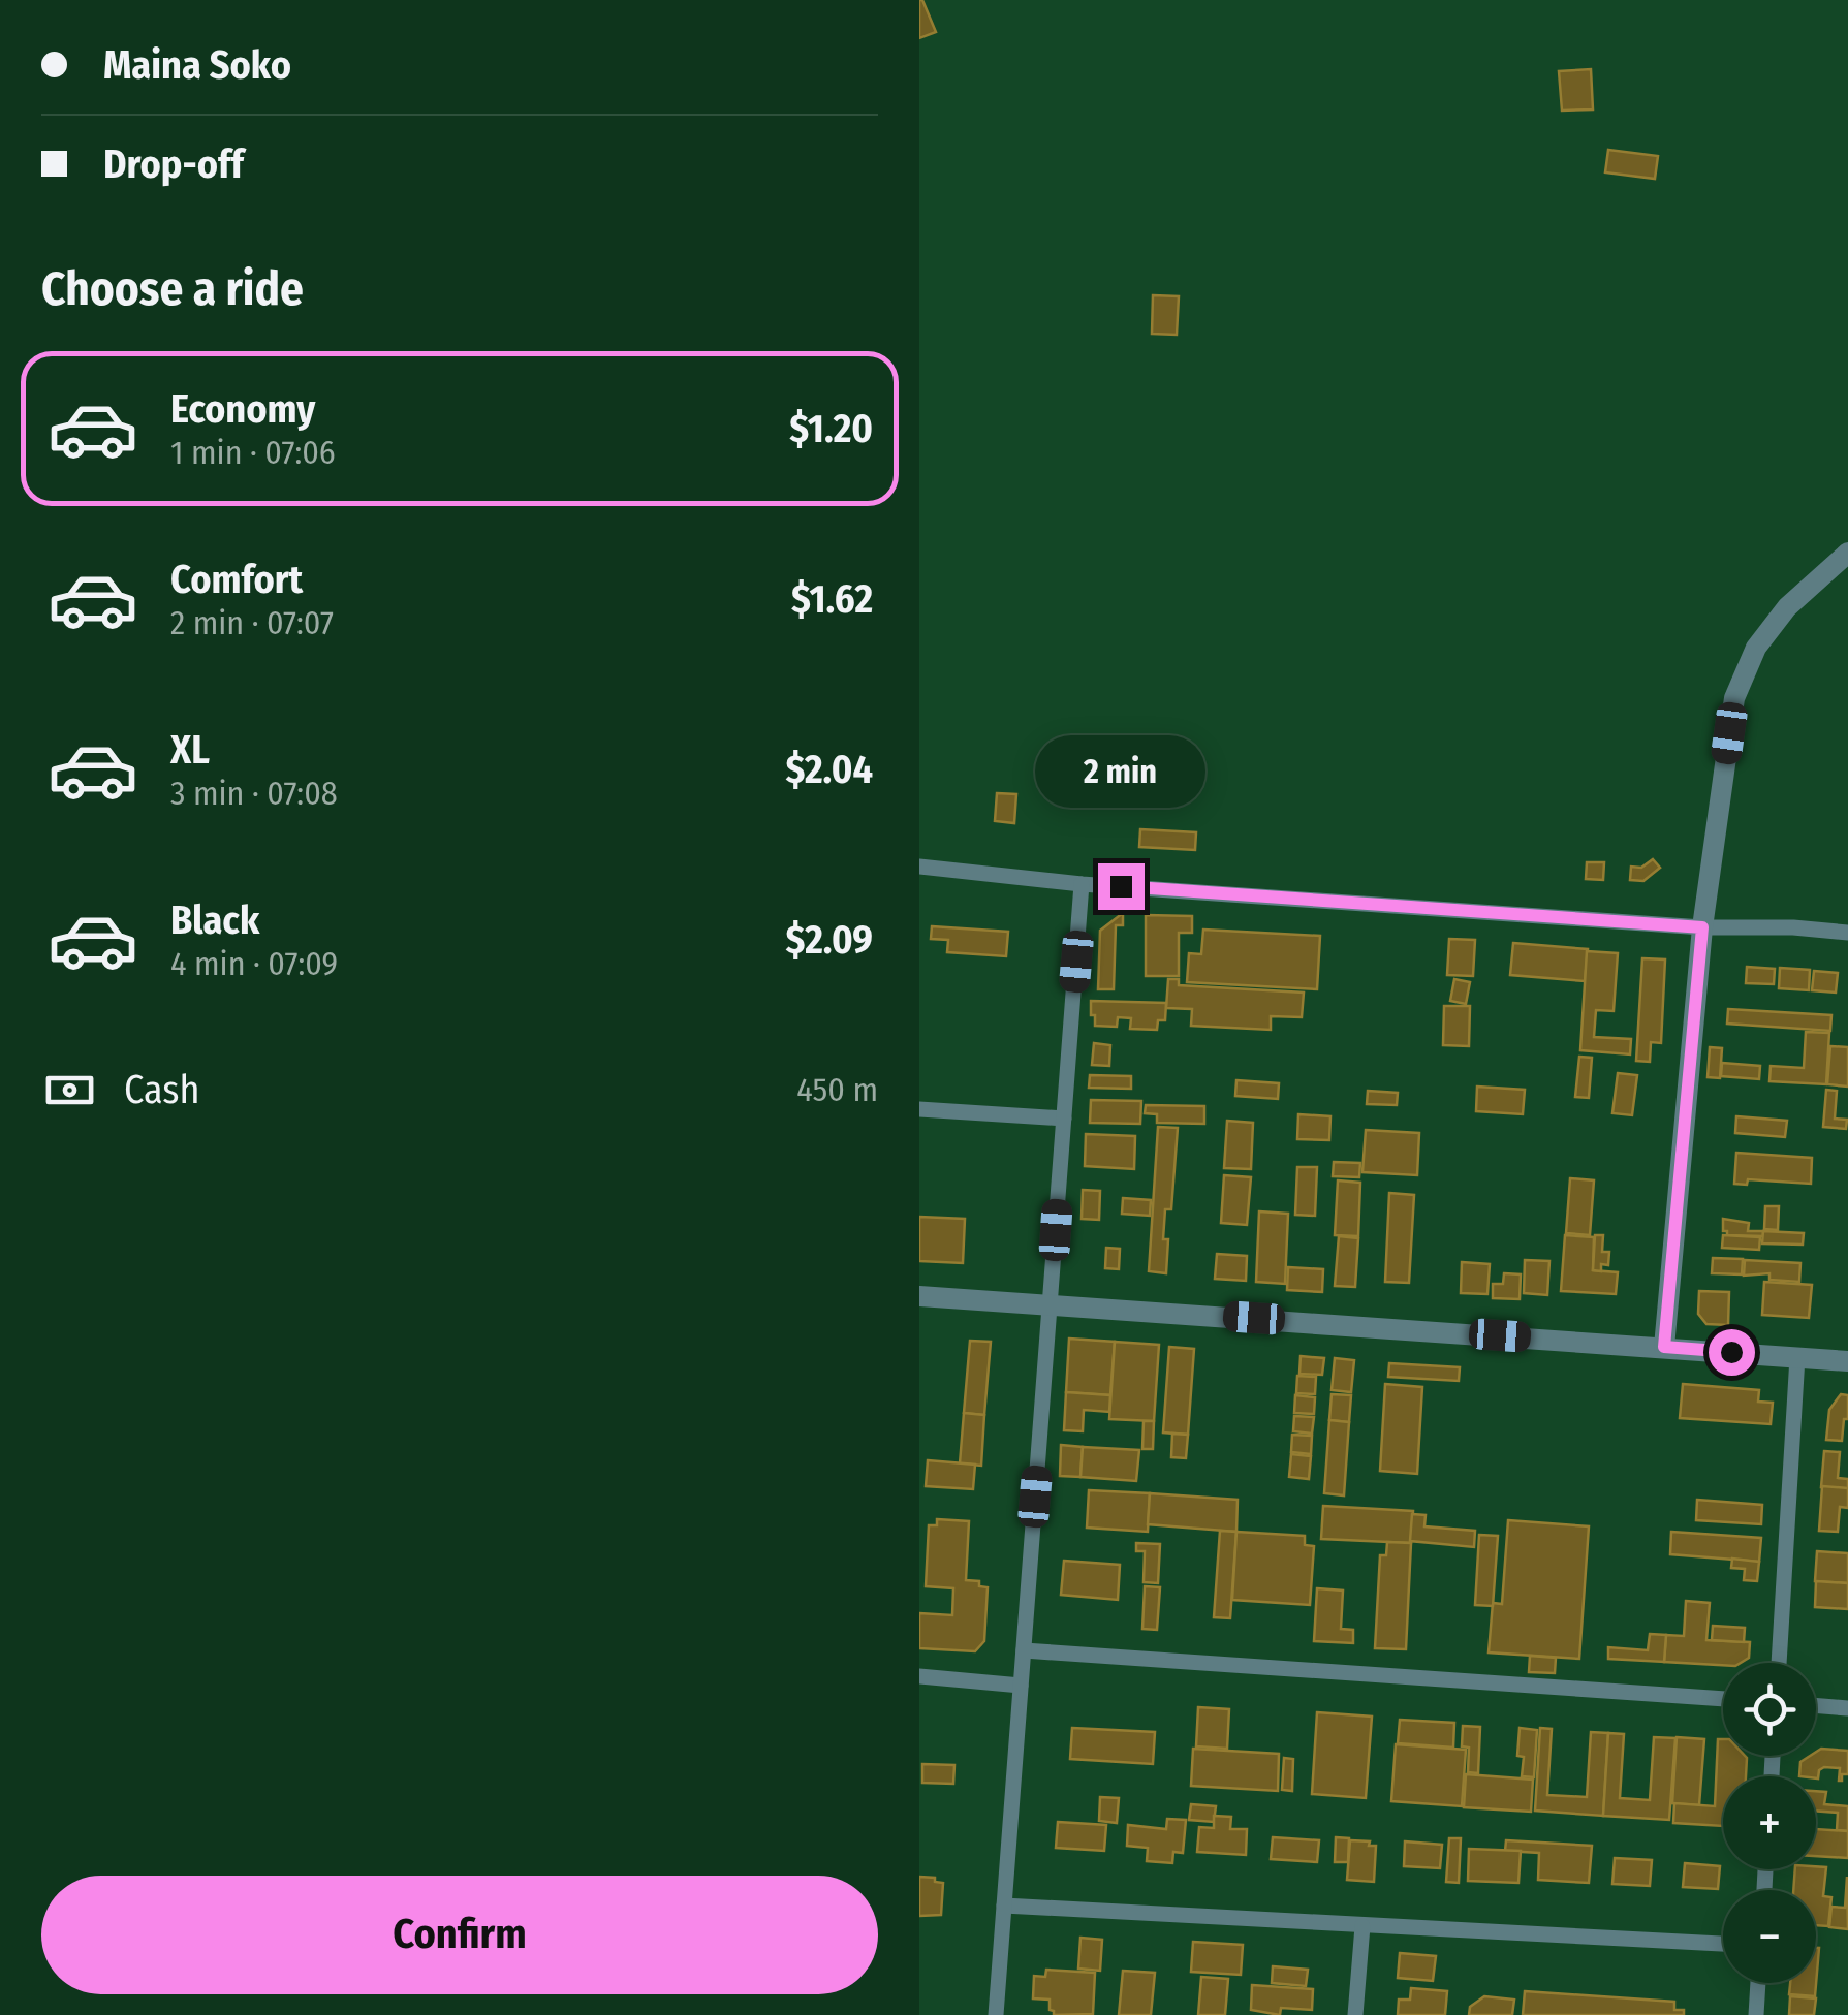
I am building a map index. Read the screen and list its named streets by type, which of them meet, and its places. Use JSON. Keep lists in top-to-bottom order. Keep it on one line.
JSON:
{"page":{"banner":["Maina Soko","Drop-off"],"heading":"Choose a ride","list":[{"name":"Economy","note":"1 min · 07:06","value":"$1.20"},{"name":"Comfort","note":"2 min · 07:07","value":"$1.62"},{"name":"XL","note":"3 min · 07:08","value":"$2.04"},{"name":"Black","note":"4 min · 07:09","value":"$2.09"}],"bubble":"2 min","pay":["Cash","450 m"],"map_buttons":["+","−"],"buttons":"Confirm"}}
